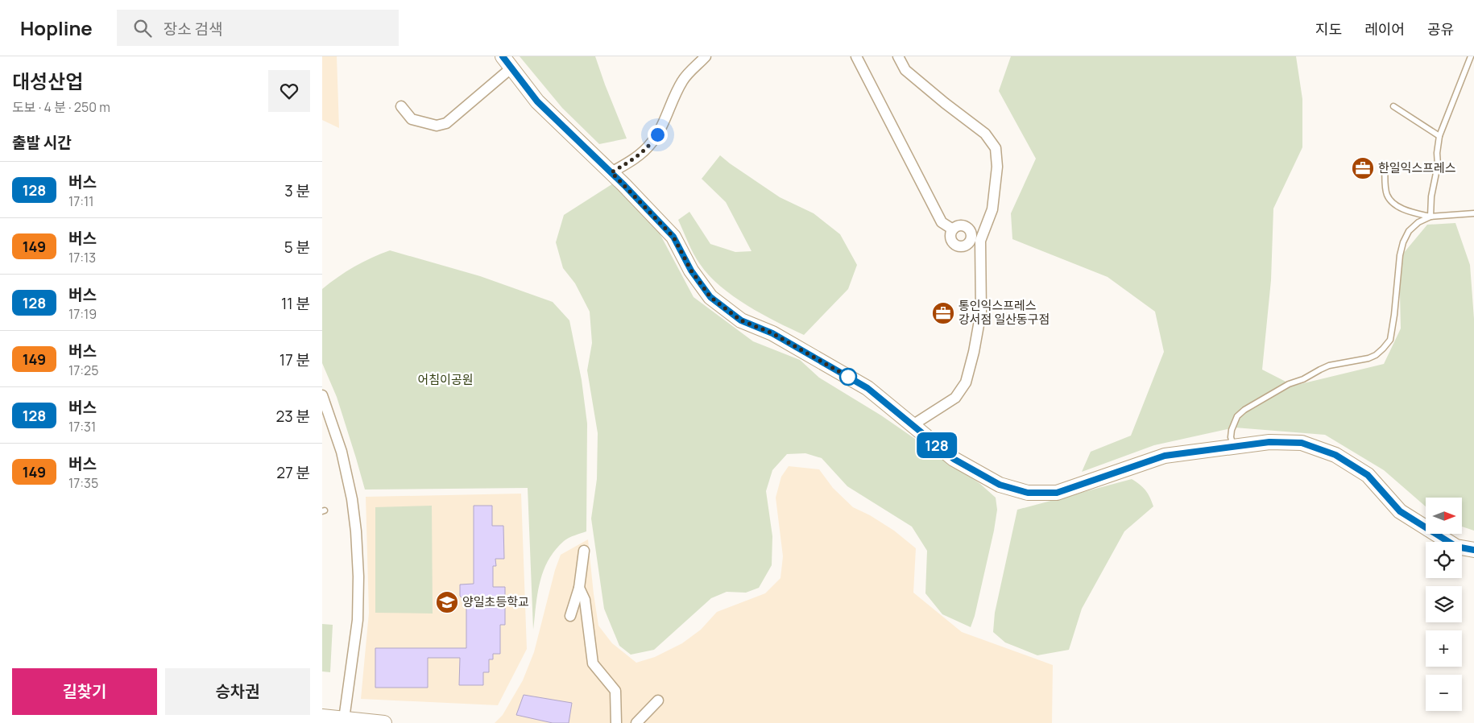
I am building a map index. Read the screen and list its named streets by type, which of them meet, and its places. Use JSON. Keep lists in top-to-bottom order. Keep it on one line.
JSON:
{"parks":["어침이공원"],"places":{"office":["한일익스프레스","통인익스프레스 강서점 일산동구점"],"school or university":["양일초등학교"]},"lines":["bus line 128"],"north":"right","page":{"header":"Hopline","search":"장소 검색","nav":["지도","레이어","공유"],"heading":[["대성산업","도보 · 4 분 · 250 m"],"출발 시간"],"on_map":"128","list":[{"mark":"128","name":"버스","note":"17:11","value":"3 분"},{"mark":"149","name":"버스","note":"17:13","value":"5 분"},{"mark":"128","name":"버스","note":"17:19","value":"11 분"},{"mark":"149","name":"버스","note":"17:25","value":"17 분"},{"mark":"128","name":"버스","note":"17:31","value":"23 분"},{"mark":"149","name":"버스","note":"17:35","value":"27 분"}],"map_buttons":["+","−"],"buttons":["길찾기","승차권"]}}
